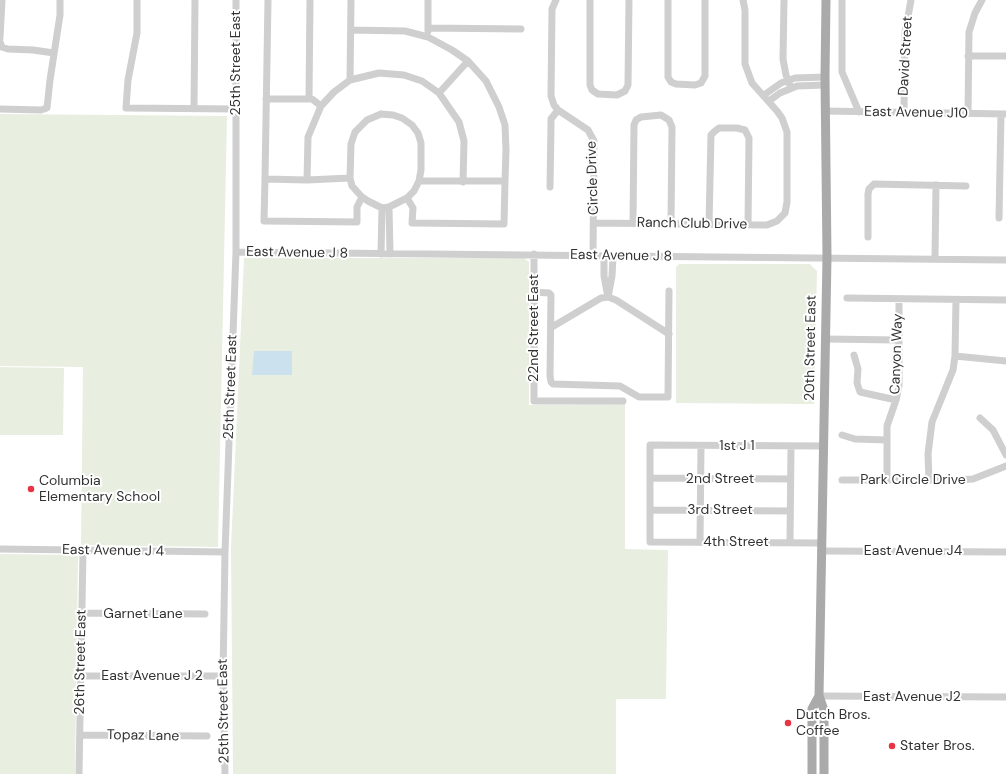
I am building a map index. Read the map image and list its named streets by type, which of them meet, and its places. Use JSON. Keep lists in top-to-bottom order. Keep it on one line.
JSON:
{"streets":{"main road":["20th Street East"],"street":["David Street","25th Street East","East Avenue J10","Circle Drive","Ranch Club Drive","East Avenue J 8","22nd Street East","Canyon Way","1st J 1","2nd Street","Park Circle Drive","3rd Street","4th Street","East Avenue J 4","East Avenue J4","Garnet Lane","26th Street East","East Avenue J 2","East Avenue J2","Topaz Lane"]},"crossings":[["David Street","East Avenue J10"],["25th Street East","East Avenue J 8"],["25th Street East","East Avenue J 4"],["25th Street East","East Avenue J 2"],["East Avenue J10","20th Street East"],["Circle Drive","Ranch Club Drive"],["Circle Drive","East Avenue J 8"],["East Avenue J 8","22nd Street East"],["East Avenue J 8","20th Street East"],["20th Street East","1st J 1"],["20th Street East","4th Street"],["20th Street East","East Avenue J4"],["20th Street East","East Avenue J2"],["Canyon Way","Park Circle Drive"],["1st J 1","2nd Street"],["3rd Street","4th Street"],["4th Street","East Avenue J4"],["East Avenue J 4","26th Street East"],["Garnet Lane","26th Street East"],["26th Street East","East Avenue J 2"],["26th Street East","Topaz Lane"]],"places":["Columbia Elementary School","Dutch Bros. Coffee","Stater Bros."]}
